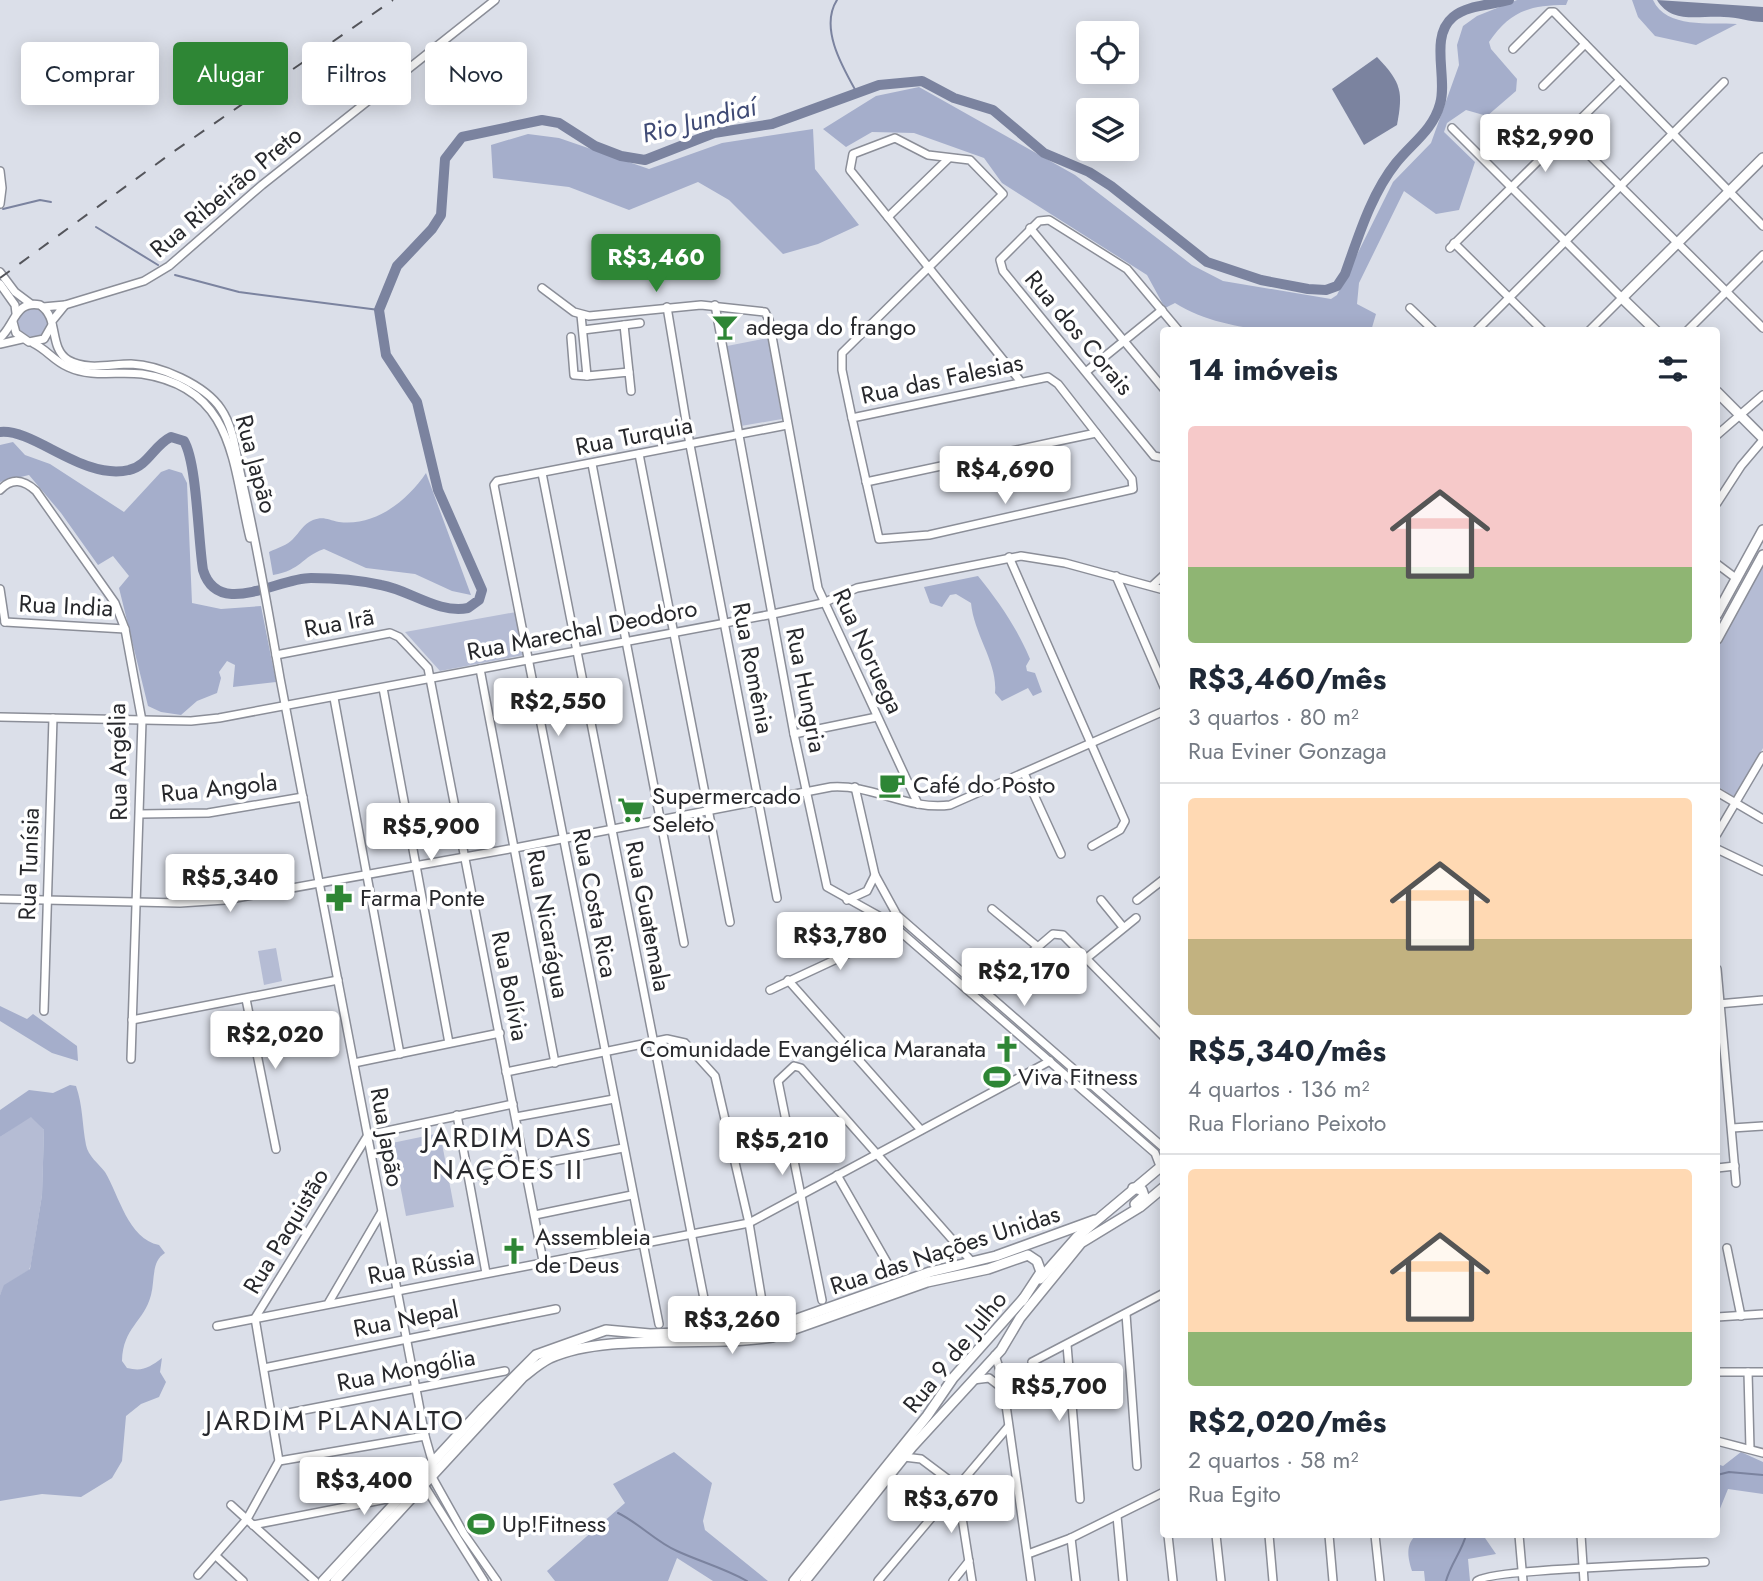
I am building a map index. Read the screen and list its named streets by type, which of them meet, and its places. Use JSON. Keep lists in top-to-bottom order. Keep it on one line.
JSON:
{"streets":{"main road":["Rua das Nações Unidas","Rua 9 de Julho"],"street":["Rua Ribeirão Preto","Rua dos Corais","Rua das Falesias","Rua Turquia","Rua Japão","Rua India","Rua Irã","Rua Marechal Deodoro","Rua Noruega","Rua Romênia","Rua Hungria","Rua Argélia","Rua Angola","Rua Tunísia","Rua Costa Rica","Rua Guatemala","Rua Nicarágua","Rua Bolívia","Rua Paquistão","Rua Rússia","Rua Nepal","Rua Mongólia"]},"crossings":[["Rua Ribeirão Preto","Rua Japão"],["Rua Turquia","Rua Noruega"],["Rua Turquia","Rua Romênia"],["Rua Turquia","Rua Hungria"],["Rua Turquia","Rua Costa Rica"],["Rua Turquia","Rua Guatemala"],["Rua Japão","Rua Irã"],["Rua Japão","Rua Marechal Deodoro"],["Rua Japão","Rua Angola"],["Rua Japão","Rua Paquistão"],["Rua Japão","Rua das Nações Unidas"],["Rua Japão","Rua Rússia"],["Rua Japão","Rua Nepal"],["Rua Japão","Rua Mongólia"],["Rua India","Rua Argélia"],["Rua Irã","Rua Marechal Deodoro"],["Rua Irã","Rua Bolívia"],["Rua Marechal Deodoro","Rua Noruega"],["Rua Marechal Deodoro","Rua Romênia"],["Rua Marechal Deodoro","Rua Hungria"],["Rua Marechal Deodoro","Rua Argélia"],["Rua Marechal Deodoro","Rua Tunísia"],["Rua Marechal Deodoro","Rua Costa Rica"],["Rua Marechal Deodoro","Rua Guatemala"],["Rua Marechal Deodoro","Rua Nicarágua"],["Rua Marechal Deodoro","Rua Bolívia"],["Rua Noruega","Rua Hungria"],["Rua Argélia","Rua Angola"],["Rua Costa Rica","Rua Rússia"],["Rua Guatemala","Rua Rússia"],["Rua Bolívia","Rua Rússia"],["Rua Paquistão","Rua Rússia"],["Rua Paquistão","Rua Nepal"],["Rua Paquistão","Rua Mongólia"],["Rua das Nações Unidas","Rua 9 de Julho"]],"districts":["JARDIM DAS NAÇÕES II","JARDIM PLANALTO"],"water":["Rio Jundiaí"],"places":{"bar":["adega do frango"],"cafe":["Café do Posto"],"supermarket":["Supermercado Seleto"],"pharmacy":["Farma Ponte"],"church":["Comunidade Evangélica Maranata","Assembleia de Deus"],"sports":["Viva Fitness","Up!Fitness"]},"page":{"chip":["Comprar","Alugar","Filtros","Novo"],"price":["R$2,990","R$3,460","R$4,690","R$2,550","R$5,900","R$5,340","R$3,780","R$2,170","R$2,020","R$5,210","R$3,260","R$5,700","R$3,400","R$3,670"],"heading":"14 imóveis","list":[{"name":"R$3,460/mês","note":"3 quartos · 80 m² · Rua Eviner Gonzaga"},{"name":"R$5,340/mês","note":"4 quartos · 136 m² · Rua Floriano Peixoto"},{"name":"R$2,020/mês","note":"2 quartos · 58 m² · Rua Egito"}]}}
